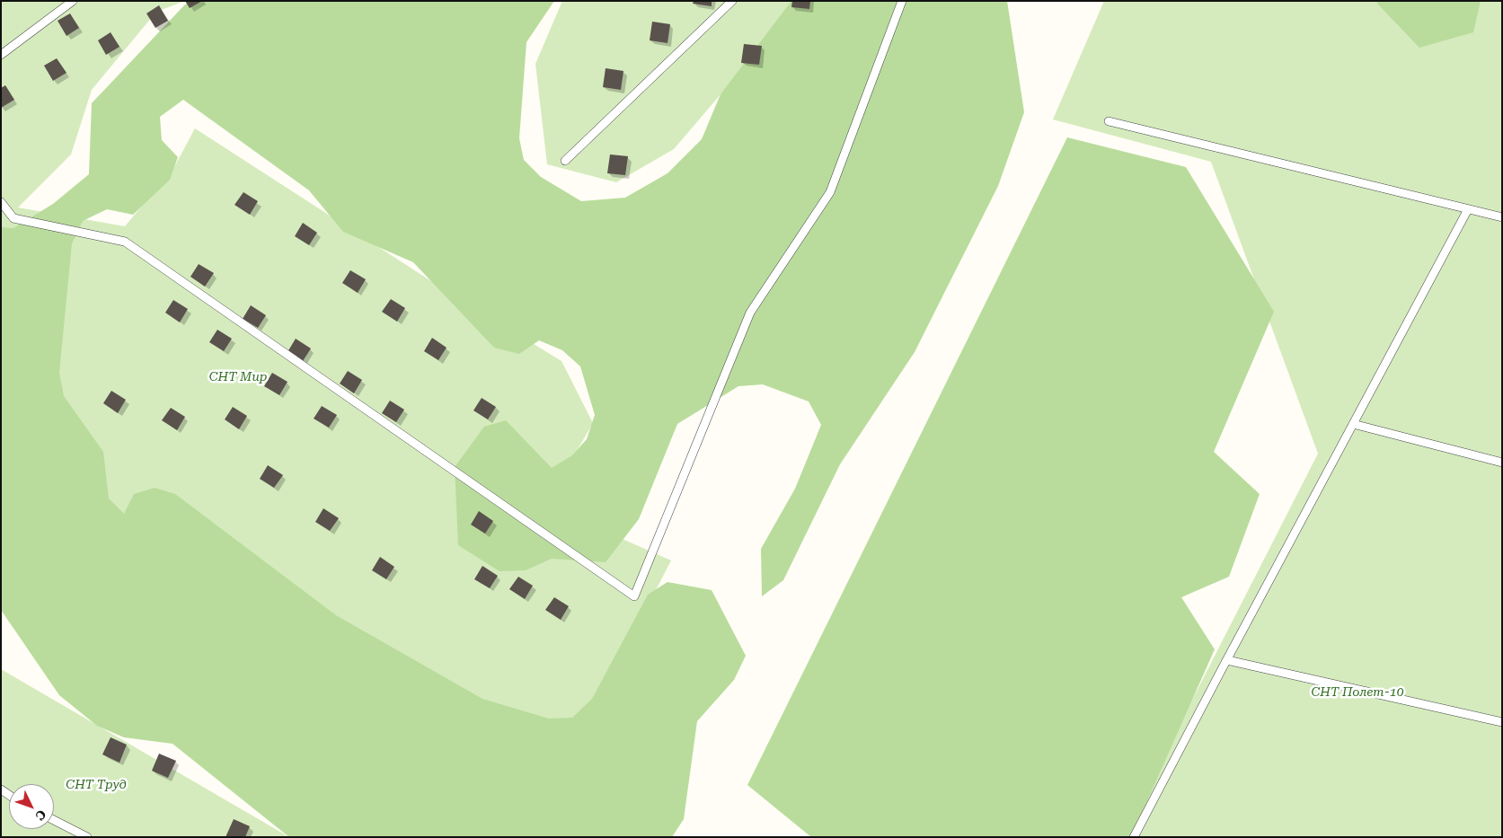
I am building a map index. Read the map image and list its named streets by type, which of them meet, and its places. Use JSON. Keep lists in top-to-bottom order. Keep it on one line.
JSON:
{"parks":["СНТ Мир","СНТ Полет-10","СНТ Труд"],"north":"bottom right"}
